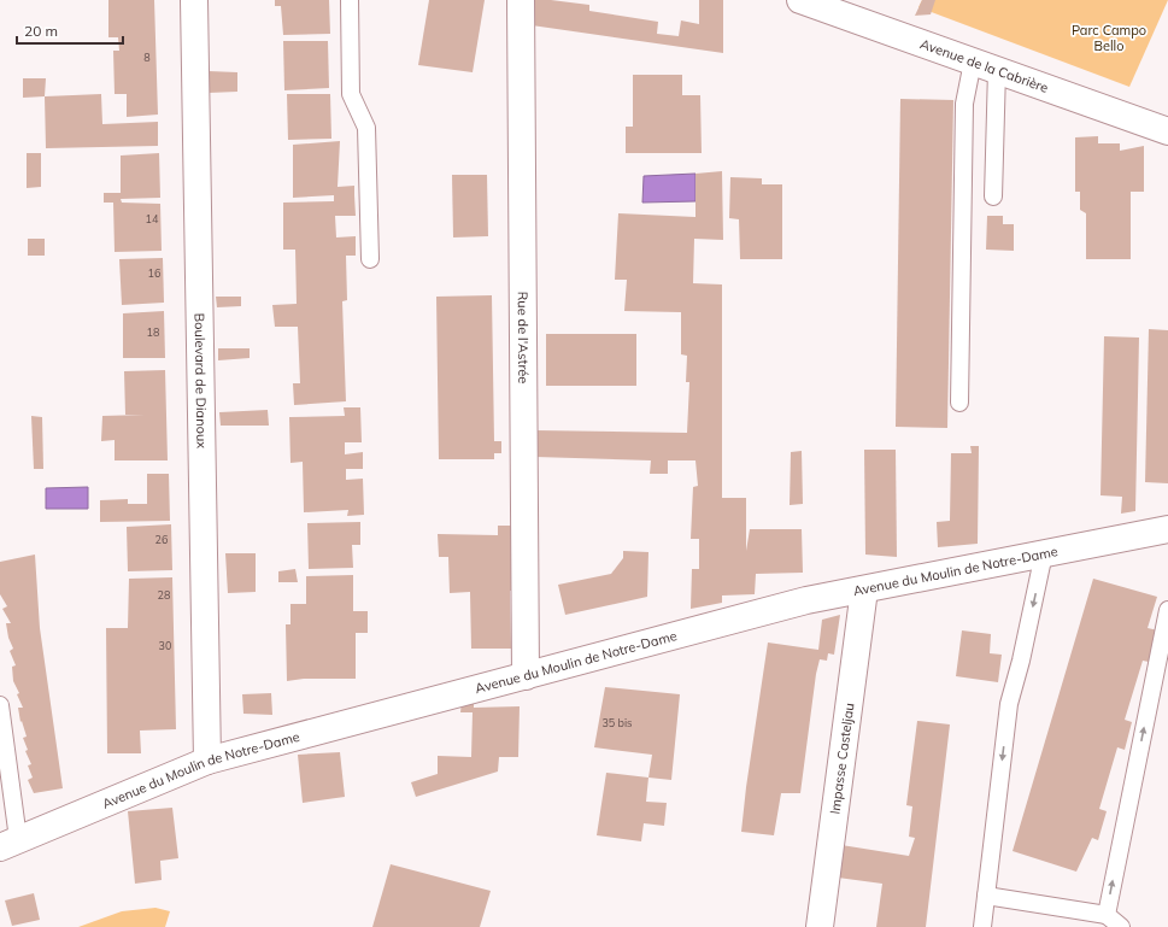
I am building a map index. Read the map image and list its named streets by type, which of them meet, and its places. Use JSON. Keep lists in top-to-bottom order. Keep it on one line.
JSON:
{"streets":{"street":["Avenue de la Cabrière","Rue de l'Astrée","Boulevard de Dianoux","Avenue du Moulin de Notre-Dame","Impasse Casteljau"]},"crossings":[["Rue de l'Astrée","Avenue du Moulin de Notre-Dame"],["Boulevard de Dianoux","Avenue du Moulin de Notre-Dame"],["Avenue du Moulin de Notre-Dame","Impasse Casteljau"]],"parks":["Parc Campo Bello"],"house_numbers":["8","14","16","18","26","28","30","35 bis"],"scale_bar":"20 m"}
